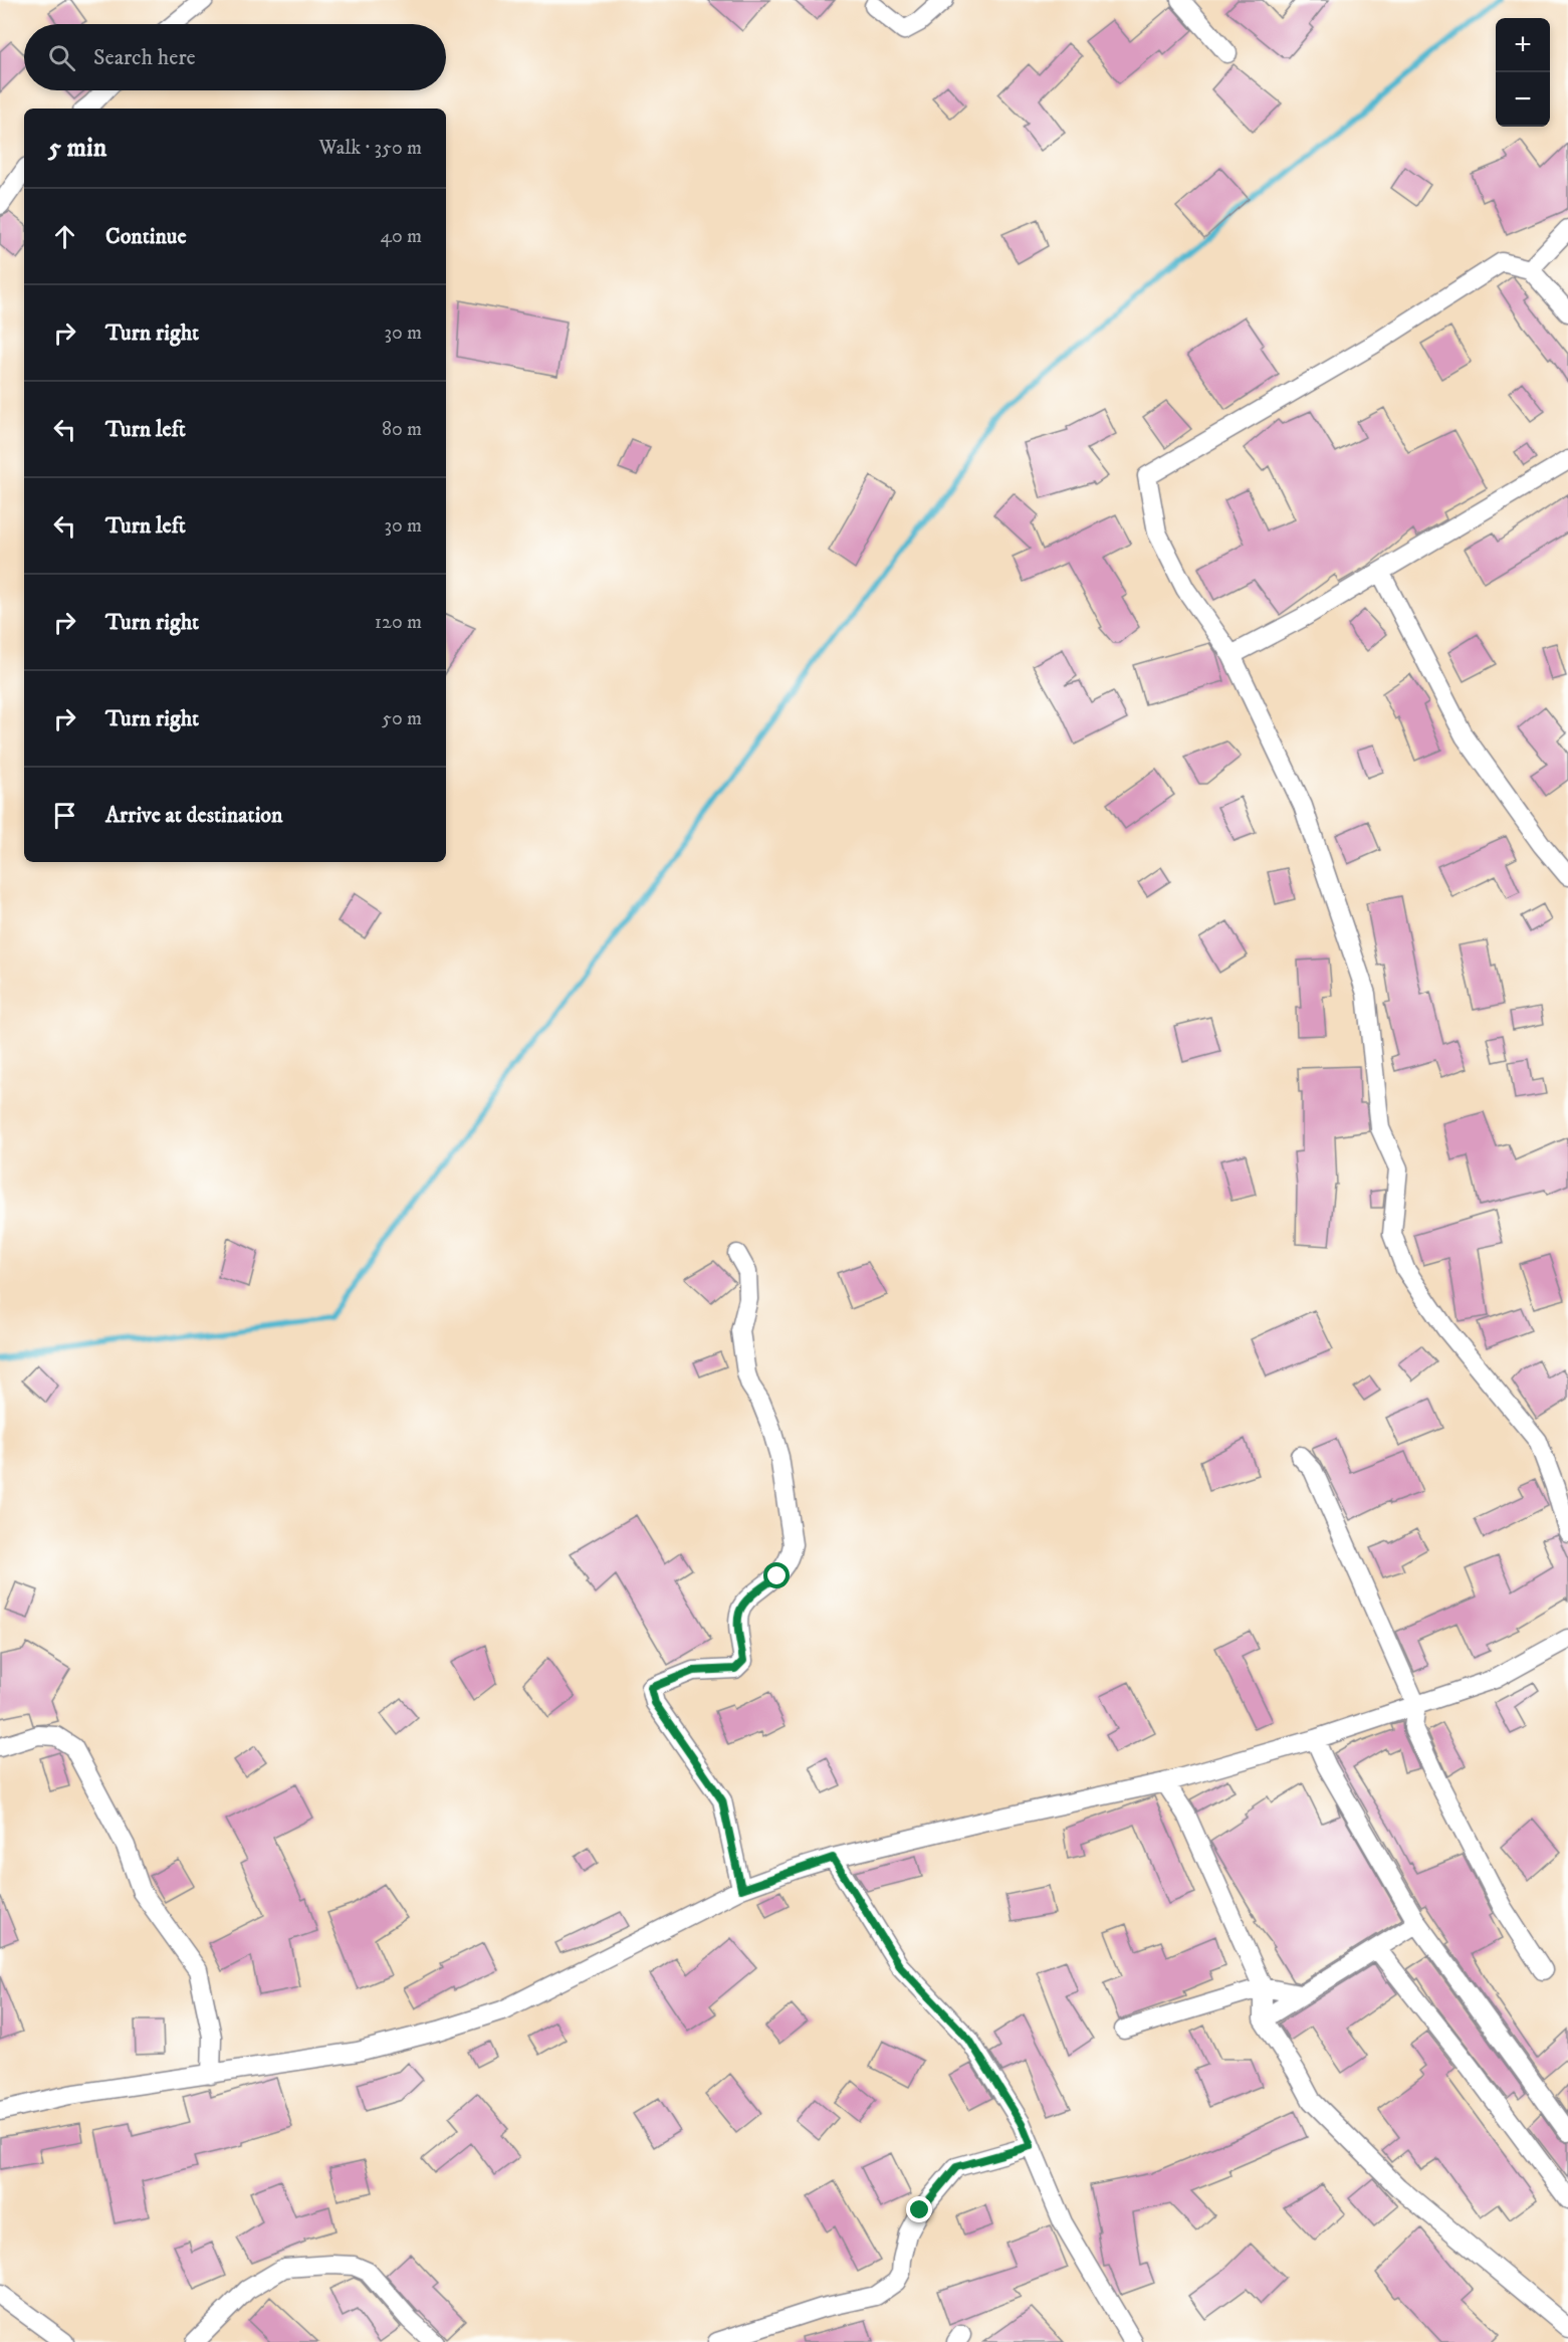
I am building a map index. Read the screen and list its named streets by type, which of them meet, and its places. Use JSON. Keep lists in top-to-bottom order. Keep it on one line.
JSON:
{"page":{"map_buttons":["+","−"],"search":"Search here","heading":["5 min","Walk · 350 m"],"list":[["Continue","40 m"],["Turn right","30 m"],["Turn left","80 m"],["Turn left","30 m"],["Turn right","120 m"],["Turn right","50 m"],"Arrive at destination"]}}
